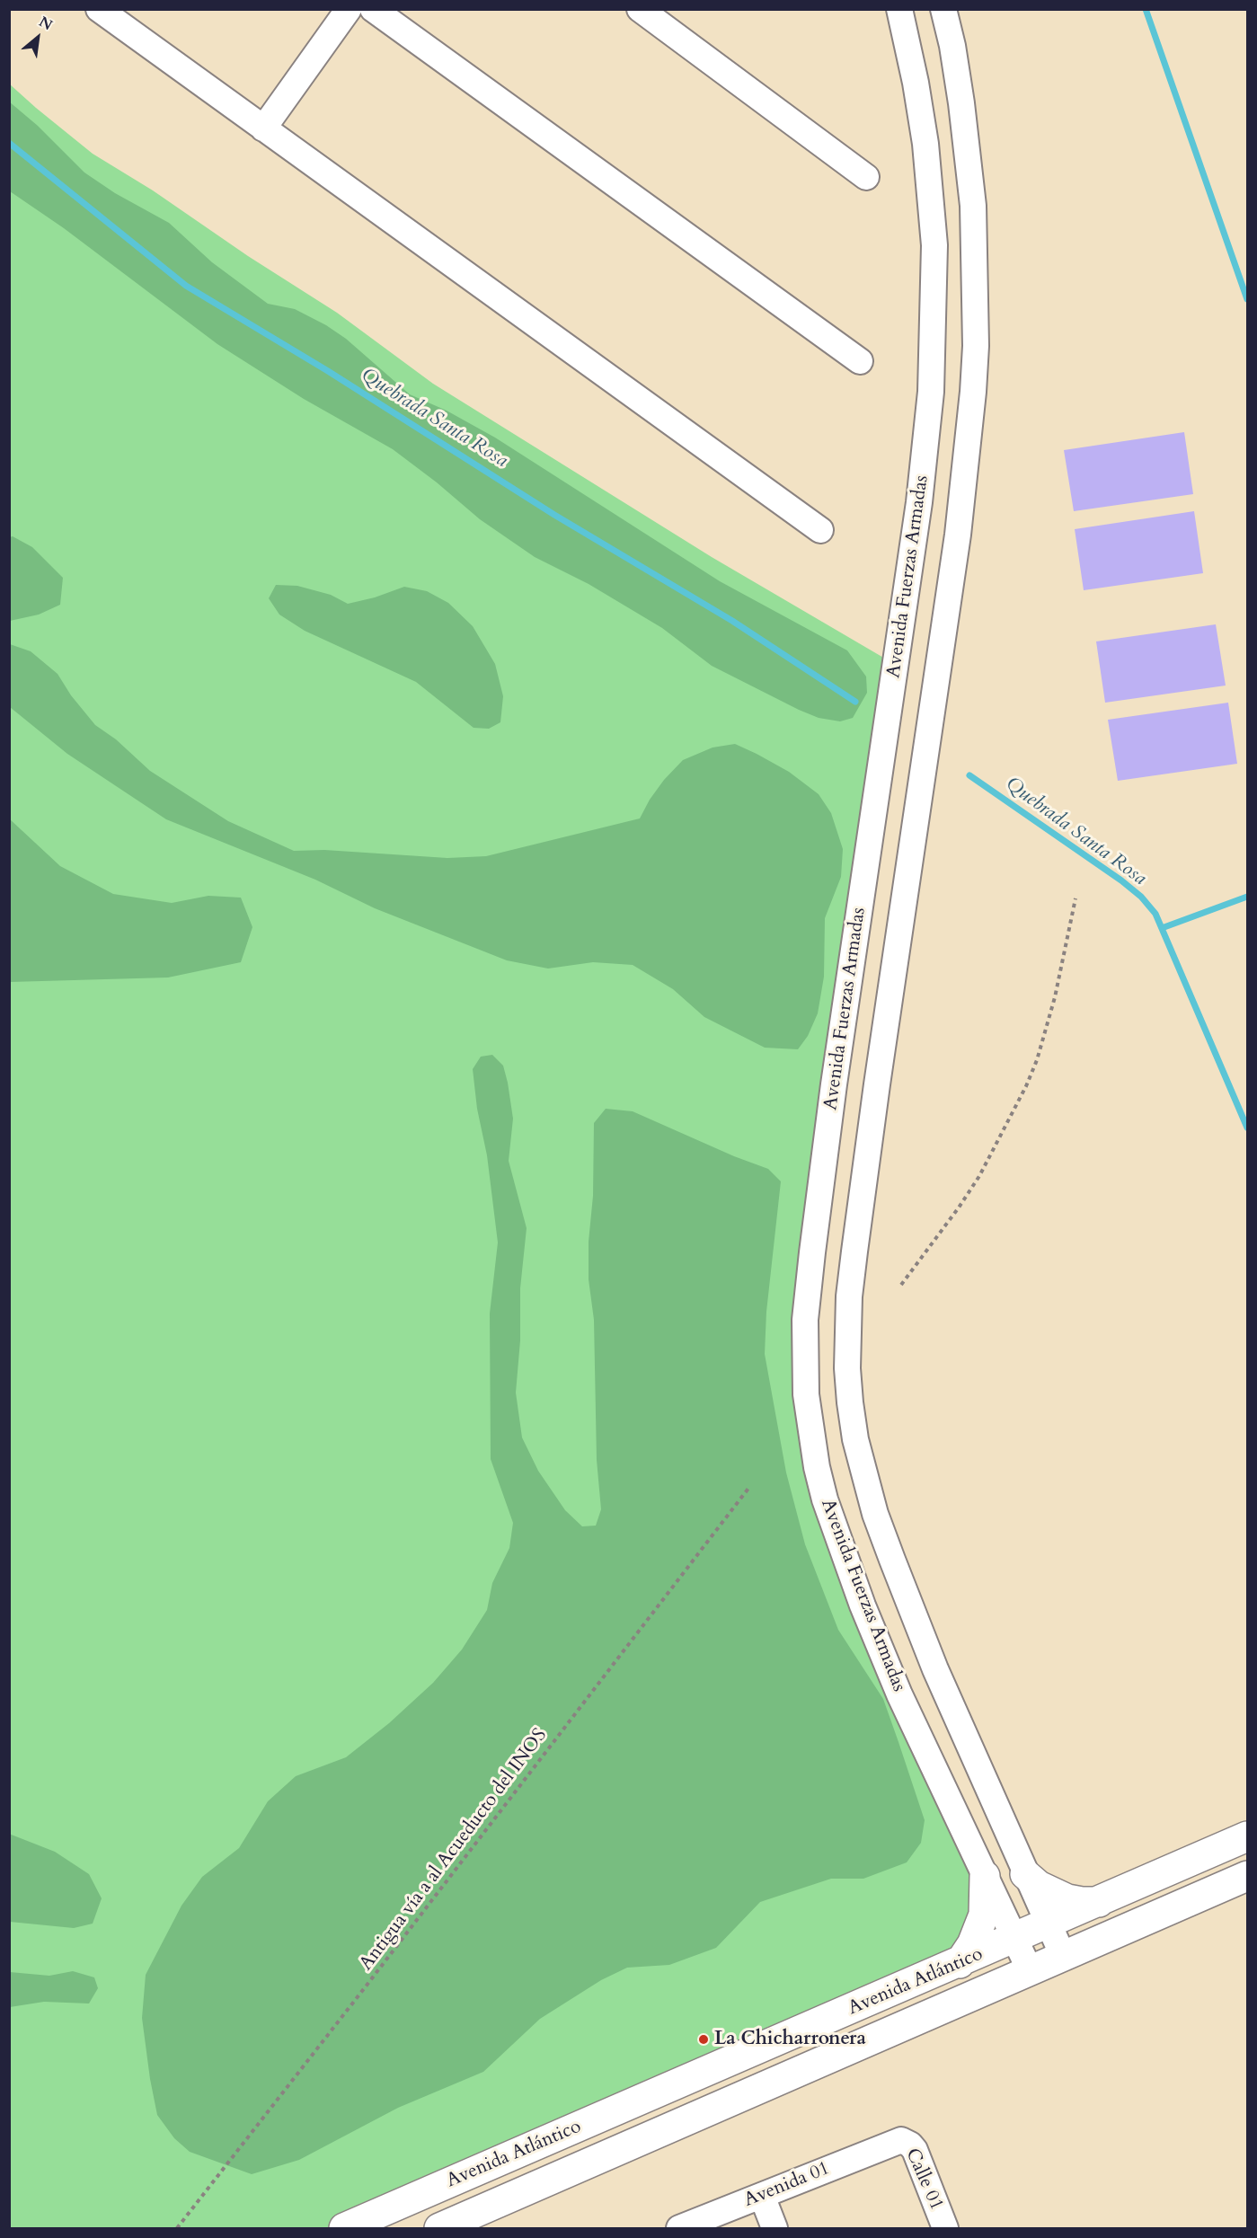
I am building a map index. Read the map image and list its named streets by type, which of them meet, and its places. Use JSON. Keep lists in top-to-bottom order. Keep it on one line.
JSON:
{"streets":{"main road":["Avenida Atlántico"],"street":["Avenida Fuerzas Armadas","Calle 01","Avenida 01"],"path":["Antigua vía a al Acueducto del INOS"]},"crossings":[["Avenida Fuerzas Armadas","Avenida Atlántico"],["Calle 01","Avenida 01"]],"water":["Quebrada Santa Rosa"],"places":["La Chicharronera"],"north":"top right"}
